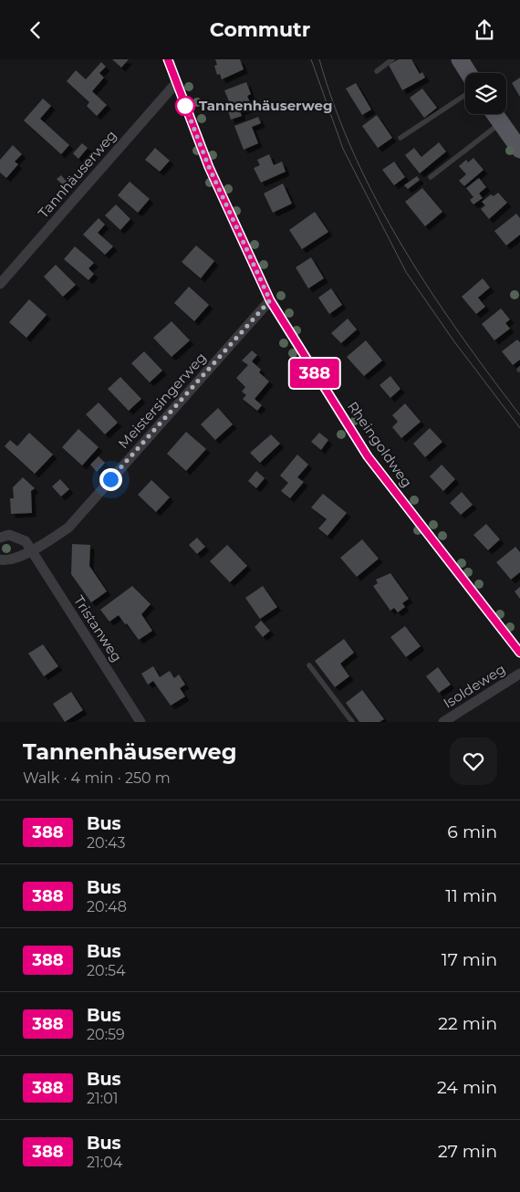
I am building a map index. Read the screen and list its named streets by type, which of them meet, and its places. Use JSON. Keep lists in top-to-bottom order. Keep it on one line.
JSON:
{"streets":{"street":["Tannhäuserweg","Meistersingerweg","Rheingoldweg","Tristanweg","Isoldeweg"]},"crossings":[["Tannhäuserweg","Rheingoldweg"],["Meistersingerweg","Rheingoldweg"],["Meistersingerweg","Tristanweg"]],"places":["Tannenhäuserweg"],"lines":["bus line 388"],"page":{"header":"Commutr","on_map":"388","heading":["Tannenhäuserweg","Walk · 4 min · 250 m"],"list":[{"mark":"388","name":"Bus","note":"20:43","value":"6 min"},{"mark":"388","name":"Bus","note":"20:48","value":"11 min"},{"mark":"388","name":"Bus","note":"20:54","value":"17 min"},{"mark":"388","name":"Bus","note":"20:59","value":"22 min"},{"mark":"388","name":"Bus","note":"21:01","value":"24 min"},{"mark":"388","name":"Bus","note":"21:04","value":"27 min"}]}}
